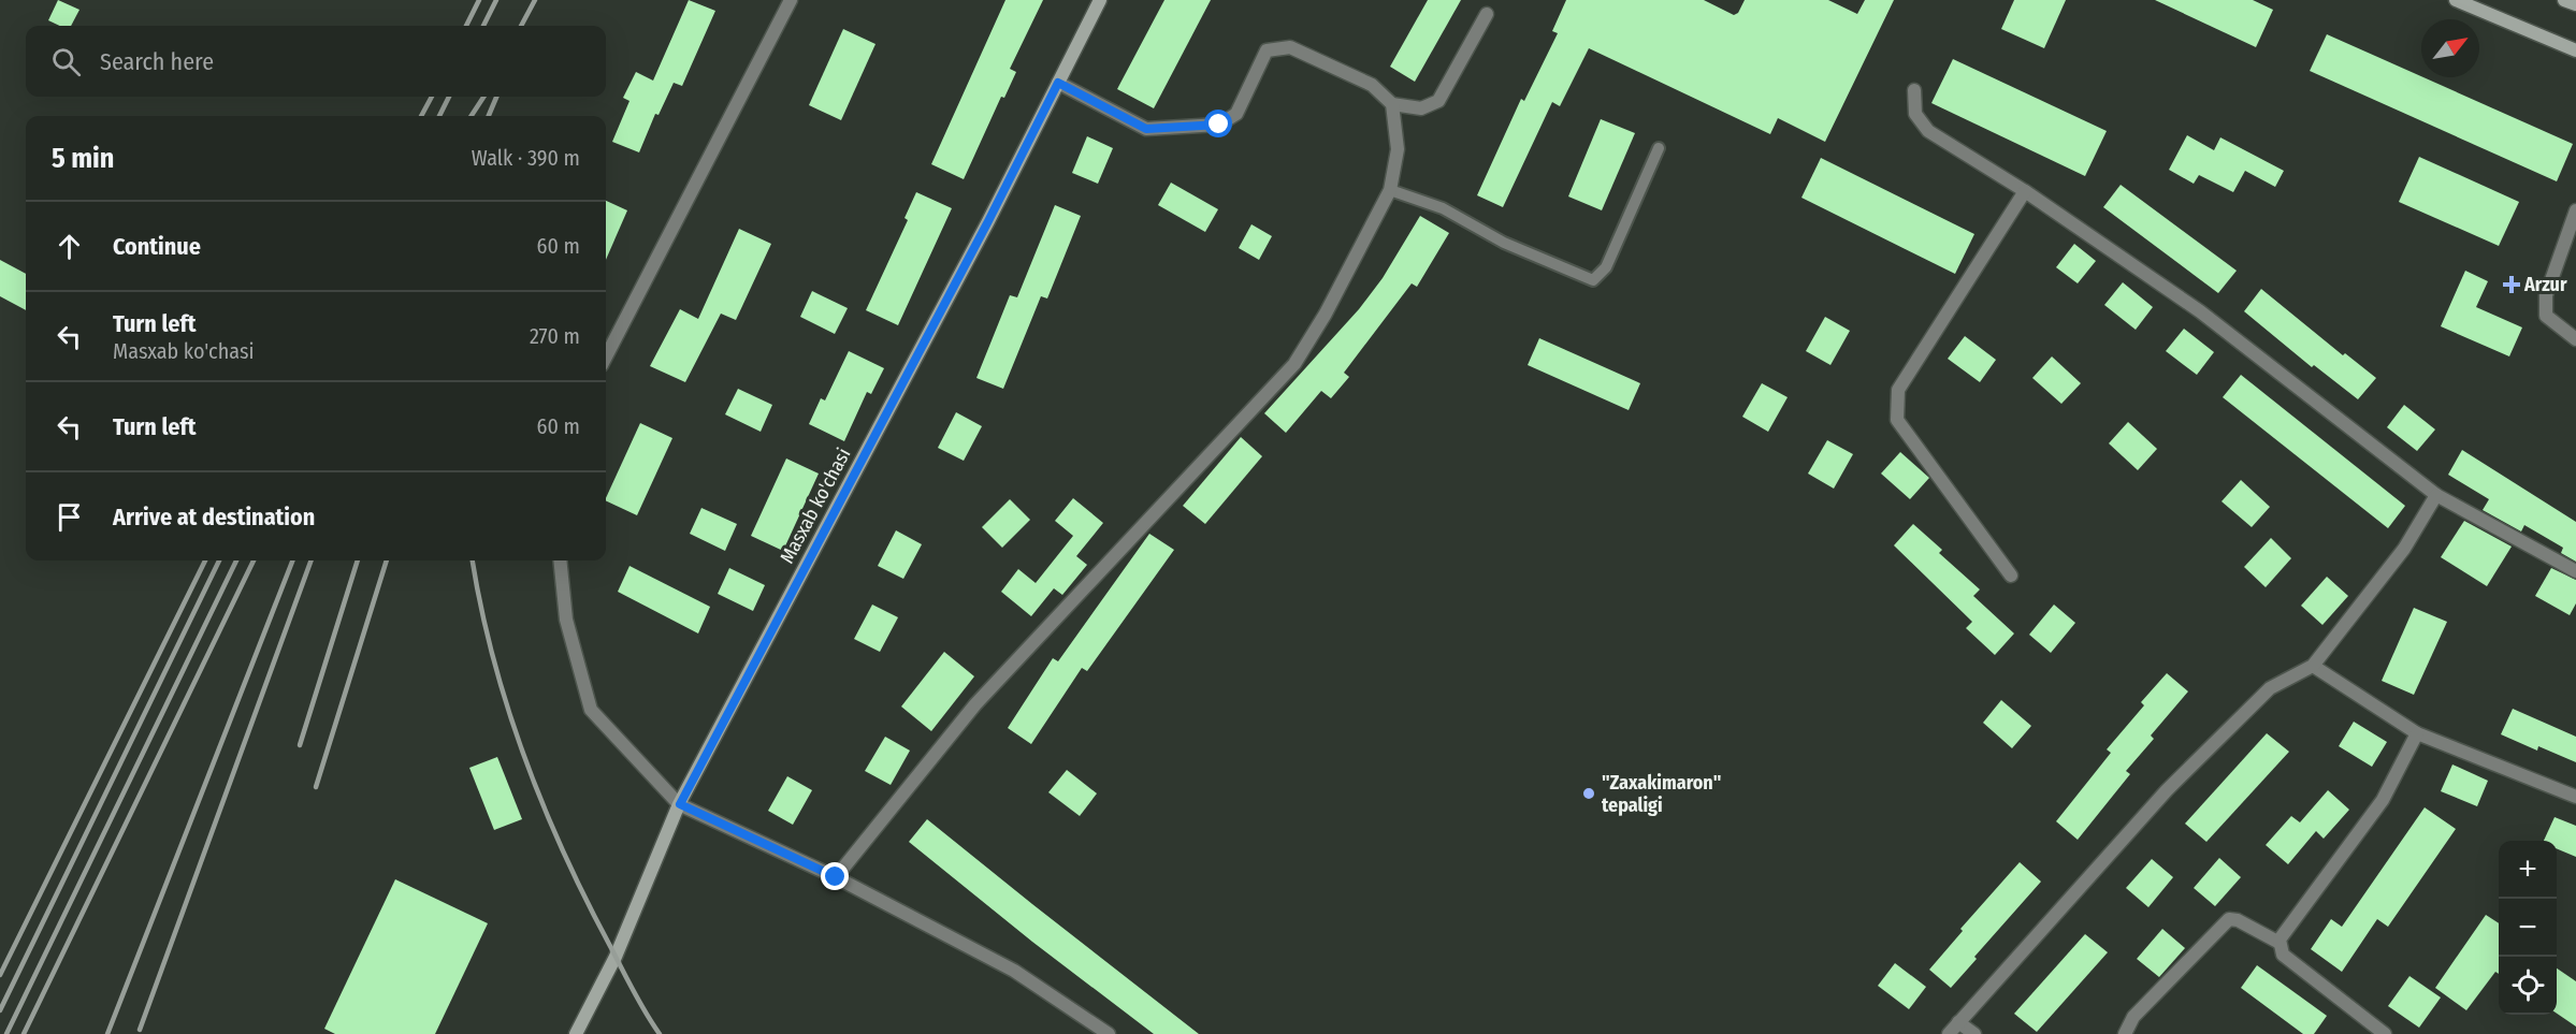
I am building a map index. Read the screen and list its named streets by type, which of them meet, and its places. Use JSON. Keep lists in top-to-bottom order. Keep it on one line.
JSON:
{"streets":{"main road":["Masxab ko'chasi"]},"places":{"health":["Arzur"],"other":["\"Zaxakimaron\" tepaligi"]},"north":"top right","page":{"search":"Search here","heading":["5 min","Walk · 390 m"],"list":[["Continue","60 m"],["Turn left","Masxab ko'chasi","270 m"],["Turn left","60 m"],"Arrive at destination"],"map_buttons":["+","−"]}}
